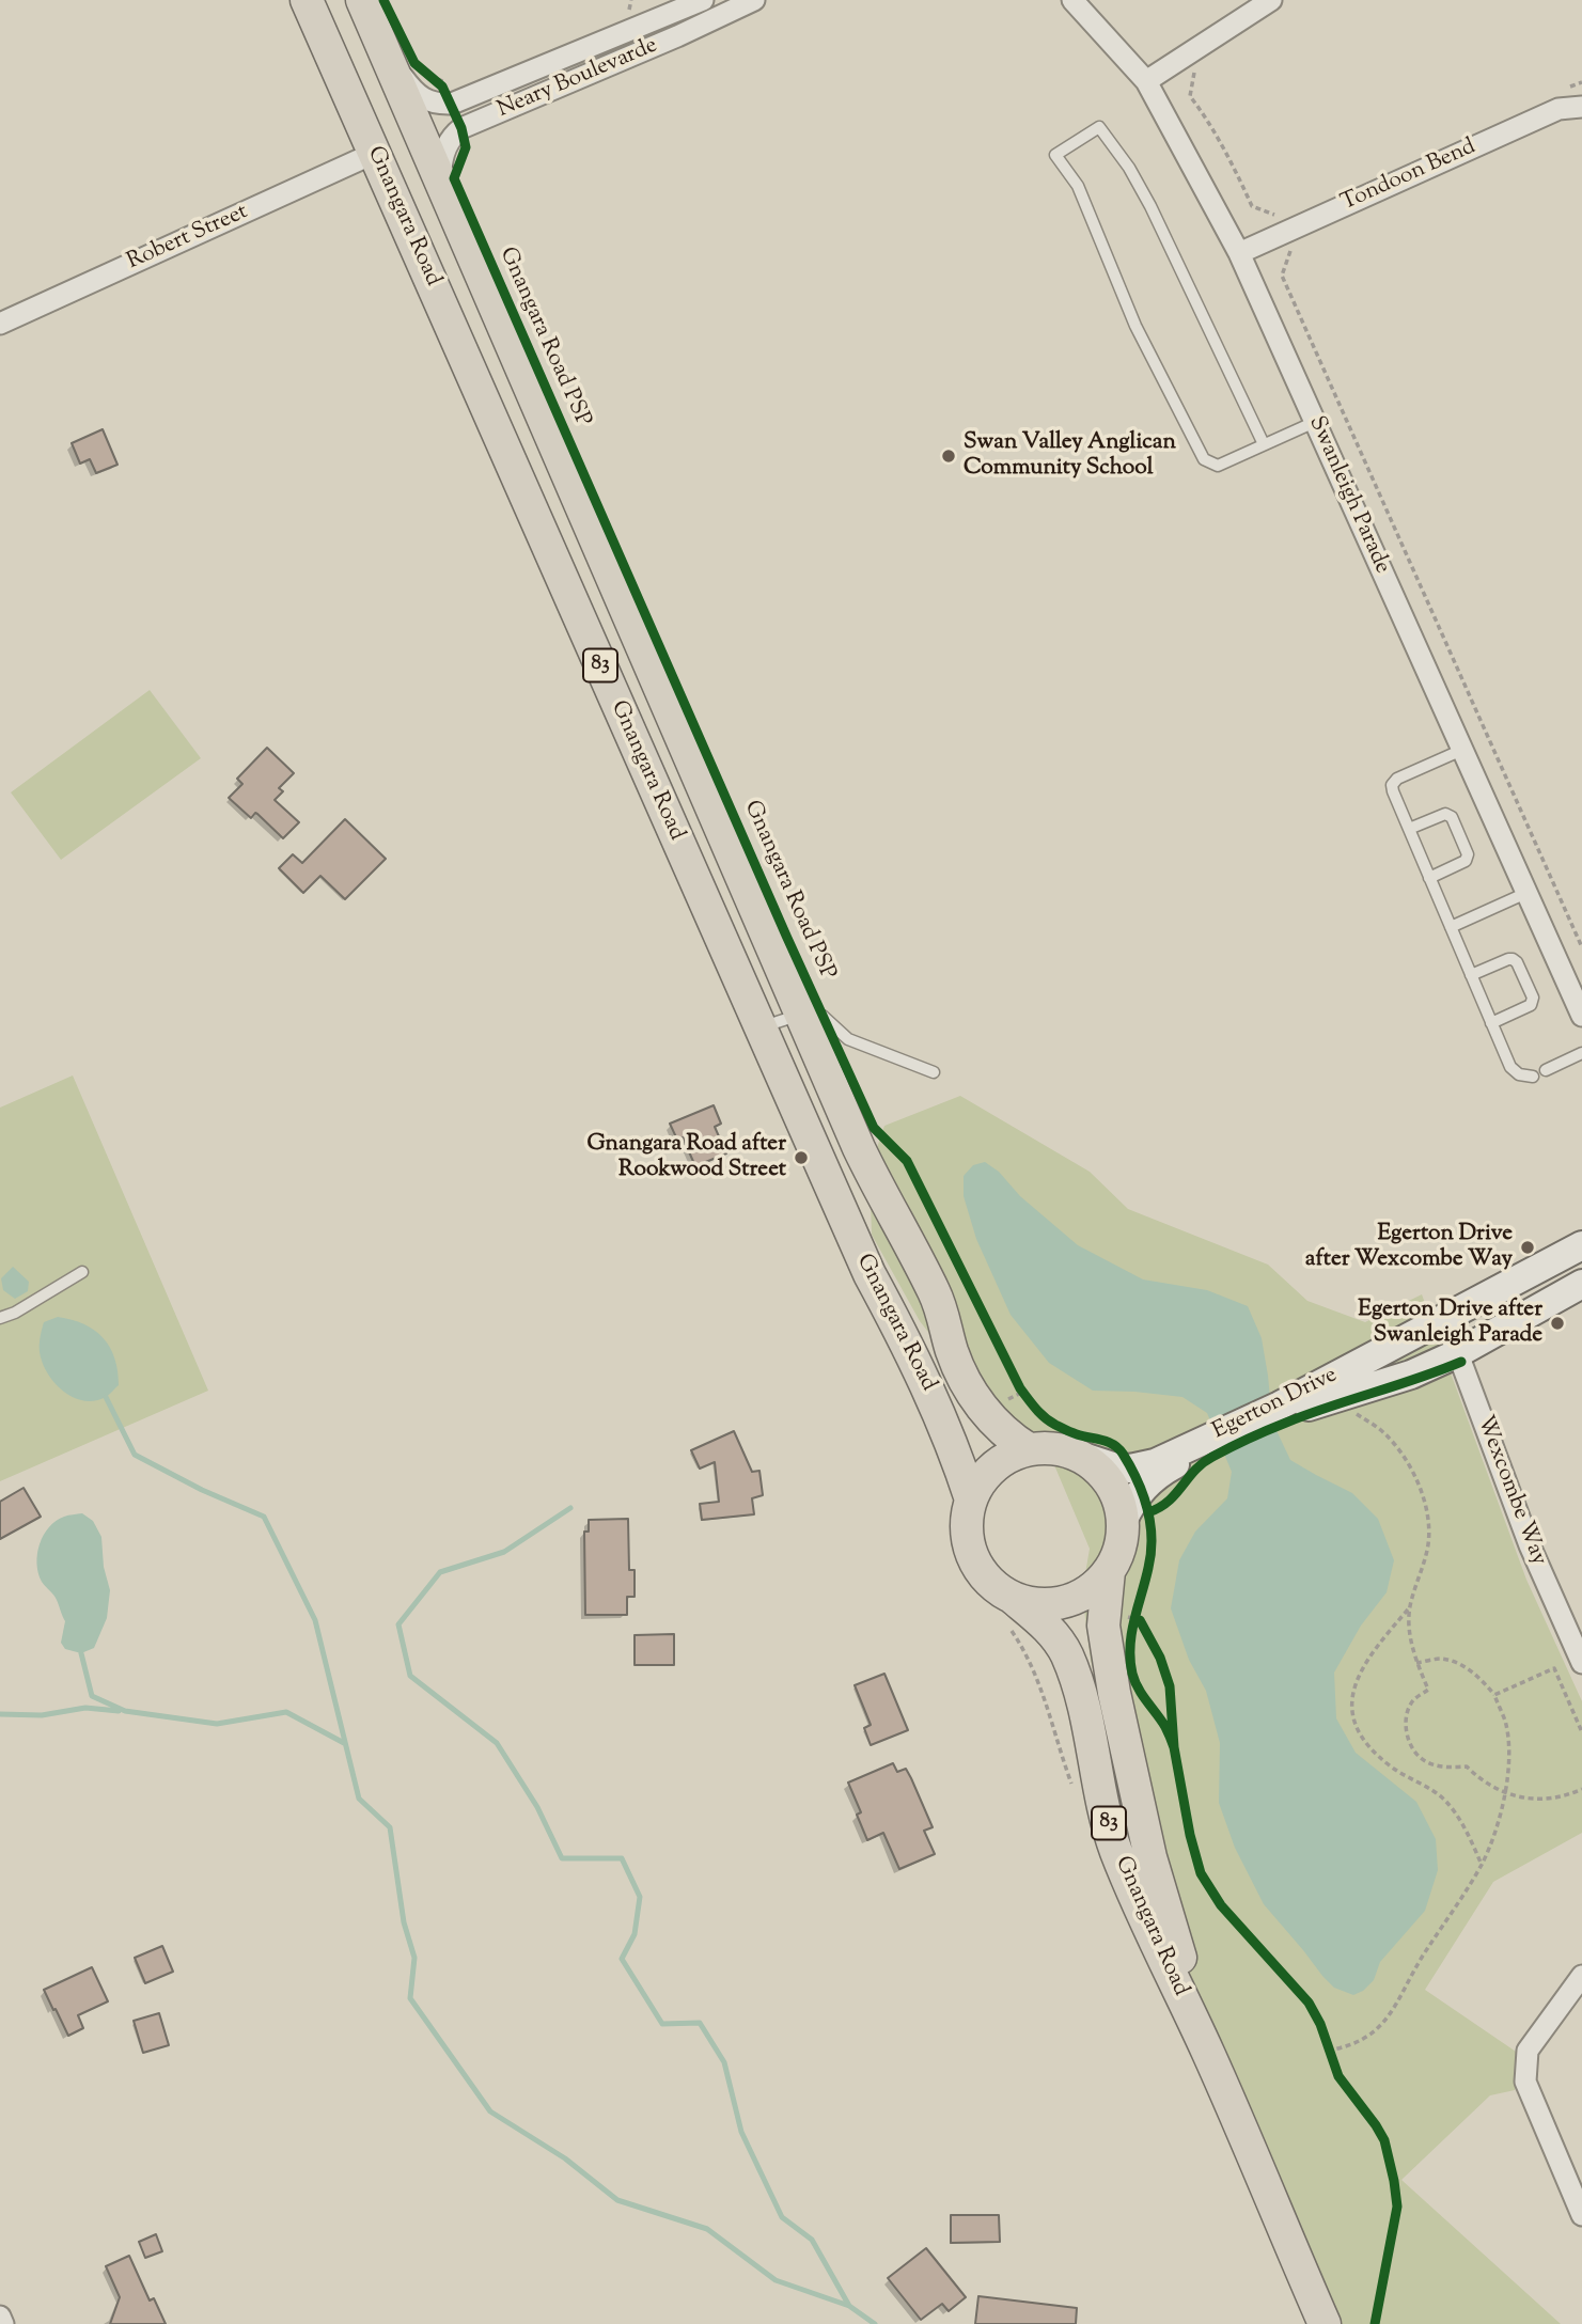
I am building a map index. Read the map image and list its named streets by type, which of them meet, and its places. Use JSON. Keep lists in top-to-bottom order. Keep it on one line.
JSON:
{"streets":{"main road":["Gnangara Road","83"],"street":["Neary Boulevarde","Tondoon Bend","Robert Street","Swanleigh Parade","Egerton Drive","Wexcombe Way"],"cycle path":["Gnangara Road PSP"]},"crossings":[["Neary Boulevarde","Gnangara Road"],["Tondoon Bend","Swanleigh Parade"],["Gnangara Road","Robert Street"],["Gnangara Road","83"],["Gnangara Road","Egerton Drive"],["83","Egerton Drive"],["Egerton Drive","Wexcombe Way"]],"places":["Swan Valley Anglican Community School","Gnangara Road after Rookwood Street","Egerton Drive after Wexcombe Way","Egerton Drive after Swanleigh Parade"]}
